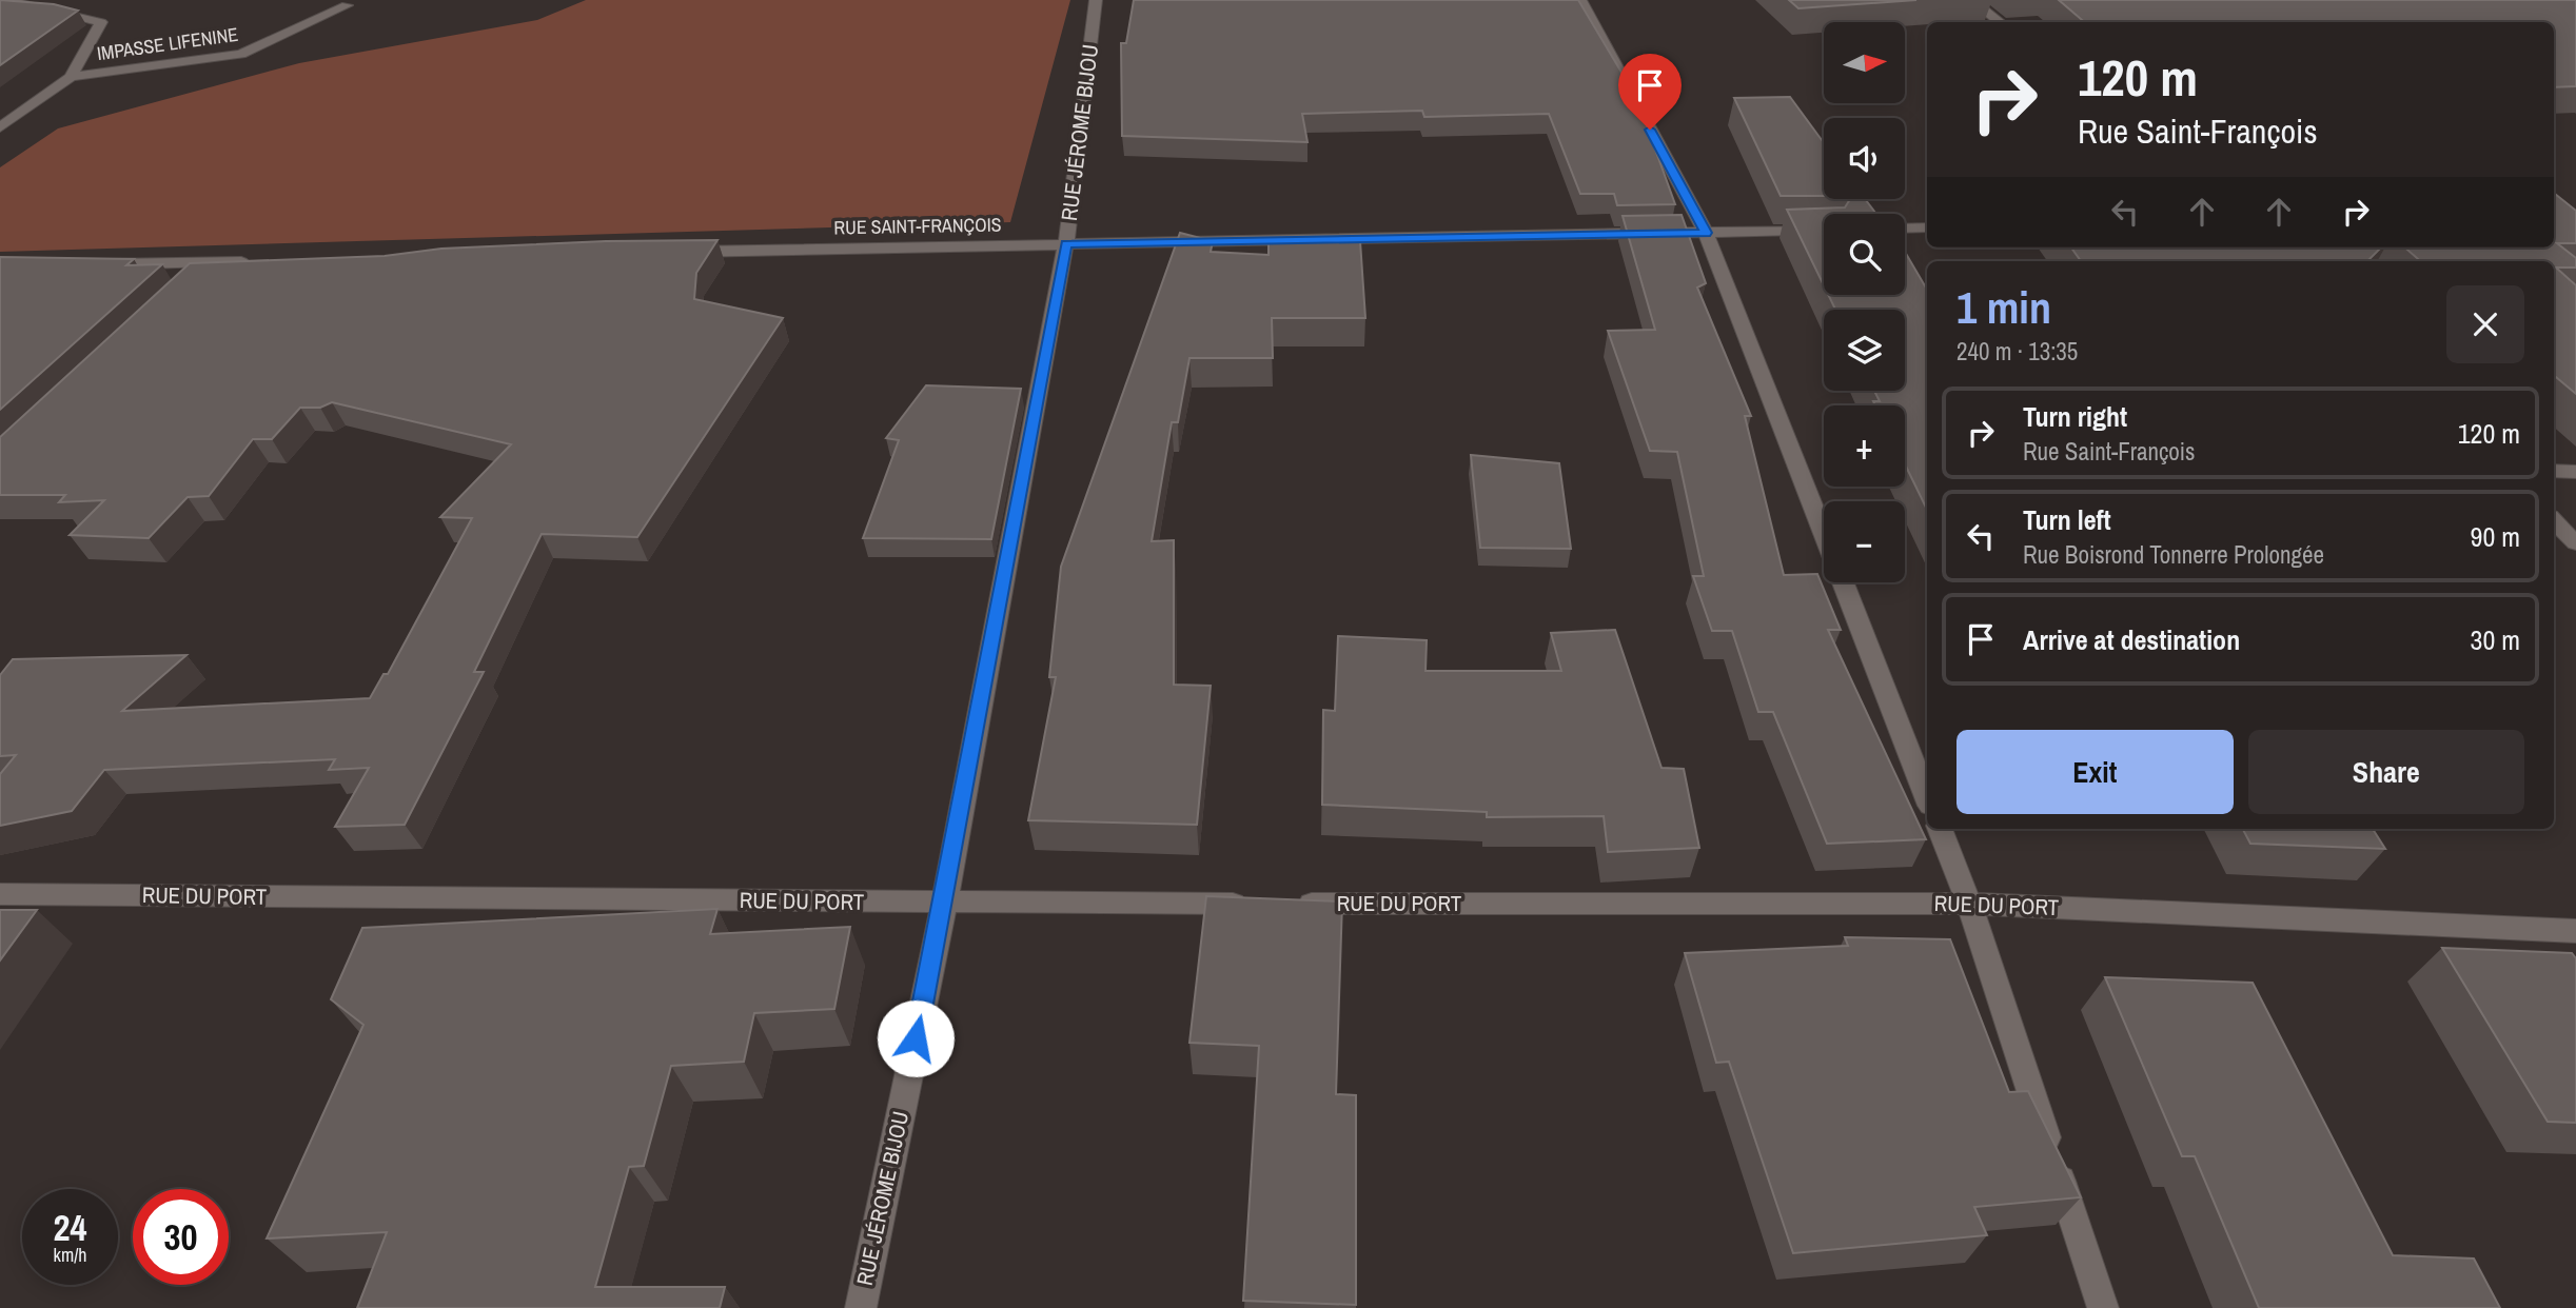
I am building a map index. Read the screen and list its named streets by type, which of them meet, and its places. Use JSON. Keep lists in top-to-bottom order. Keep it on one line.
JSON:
{"streets":{"street":["IMPASSE LIFENINE","RUE JÉROME BIJOU","RUE SAINT-FRANÇOIS","RUE DU PORT"]},"crossings":[["RUE JÉROME BIJOU","RUE SAINT-FRANÇOIS"],["RUE JÉROME BIJOU","RUE DU PORT"]],"north":"right","page":{"map_buttons":["+","−"],"turn":["120 m","Rue Saint-François"],"heading":["1 min","240 m · 13:35"],"list":[{"name":"Turn right","note":"Rue Saint-François","value":"120 m"},{"name":"Turn left","note":"Rue Boisrond Tonnerre Prolongée","value":"90 m"},{"name":"Arrive at destination","value":"30 m"}],"buttons":["Exit","Share"],"speed":"24 km/h","limit":"30"}}
